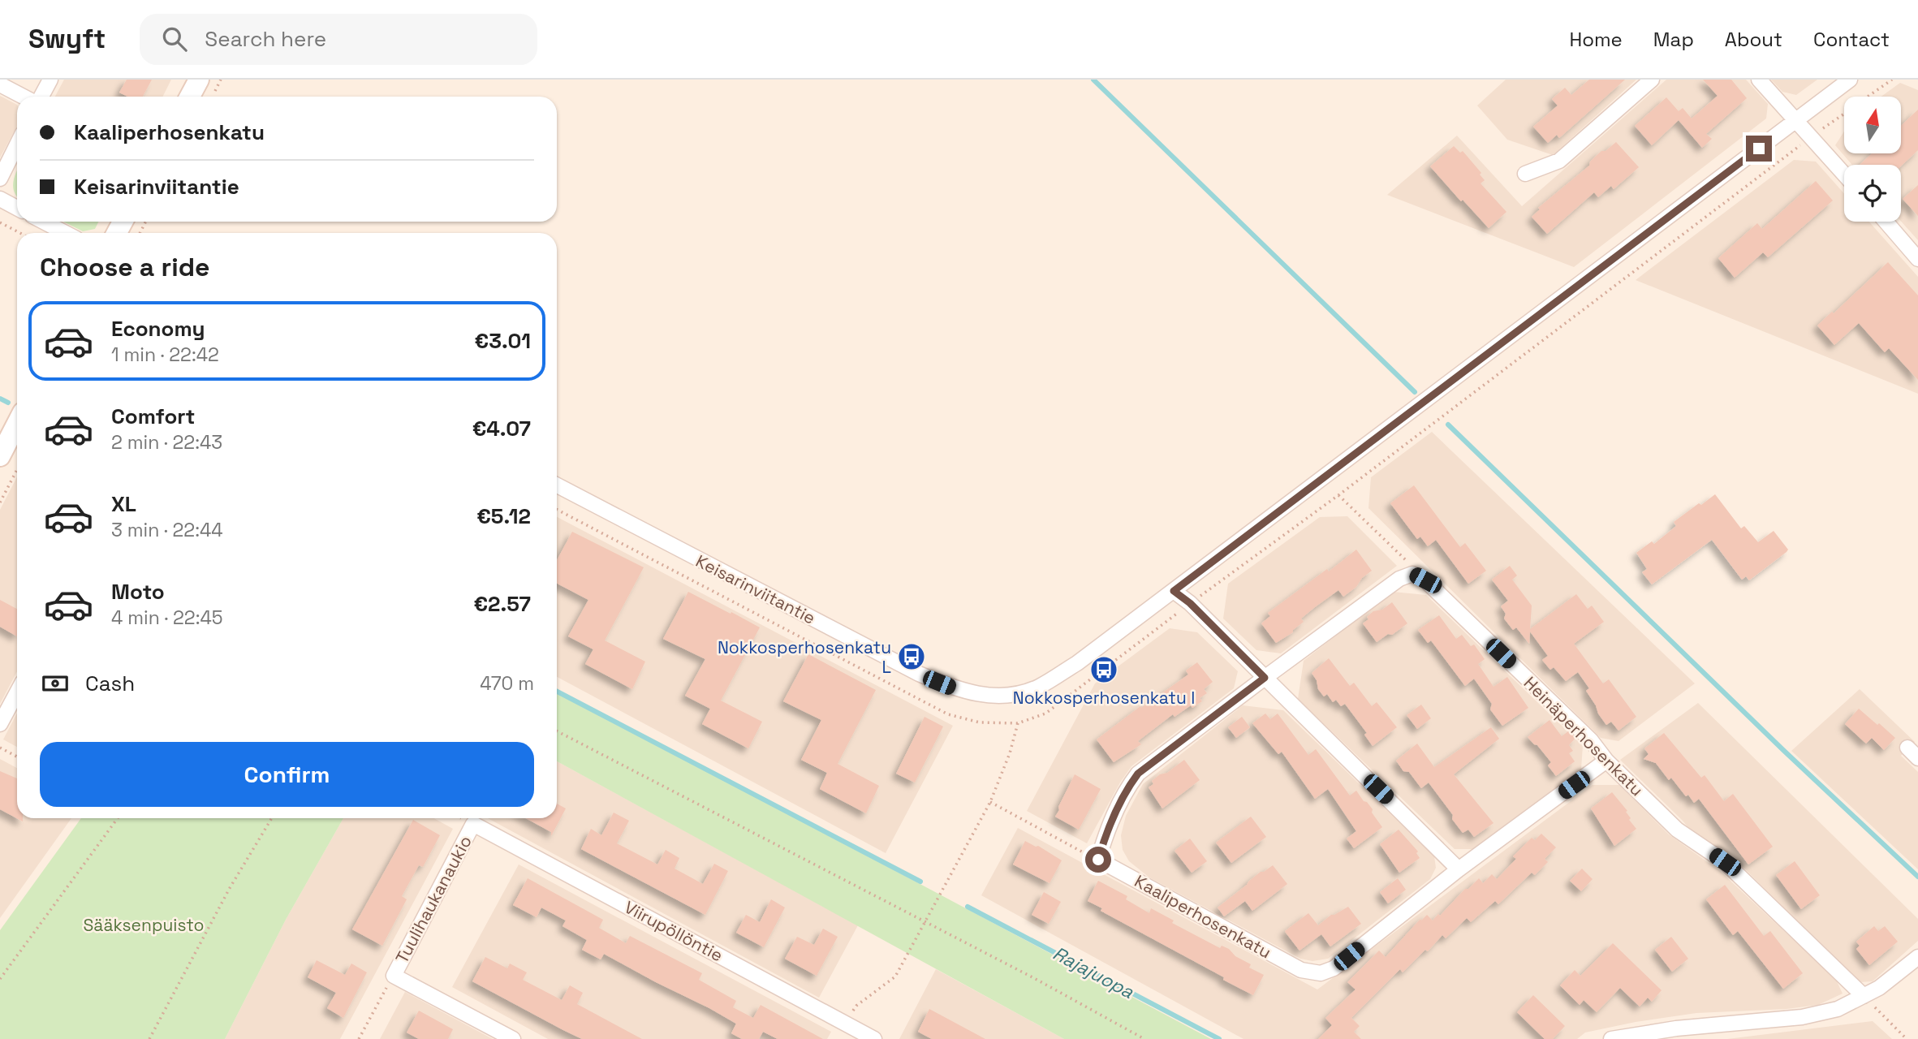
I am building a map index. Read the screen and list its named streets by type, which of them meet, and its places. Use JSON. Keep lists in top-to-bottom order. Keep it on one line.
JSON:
{"streets":{"street":["Keisarinviitantie","Heinäperhosenkatu","Tuulihaukanaukio","Kaaliperhosenkatu","Viirupöllöntie"]},"crossings":[["Heinäperhosenkatu","Kaaliperhosenkatu"],["Tuulihaukanaukio","Viirupöllöntie"]],"water":["Rajajuopa"],"parks":["Sääksenpuisto"],"places":{"bus stop":["Nokkosperhosenkatu L","Nokkosperhosenkatu I"]},"north":"top","page":{"header":"Swyft","search":"Search here","nav":["Home","Map","About","Contact"],"banner":["Kaaliperhosenkatu","Keisarinviitantie"],"heading":"Choose a ride","list":[{"name":"Economy","note":"1 min · 22:42","value":"€3.01"},{"name":"Comfort","note":"2 min · 22:43","value":"€4.07"},{"name":"XL","note":"3 min · 22:44","value":"€5.12"},{"name":"Moto","note":"4 min · 22:45","value":"€2.57"}],"pay":["Cash","470 m"],"buttons":"Confirm"}}
